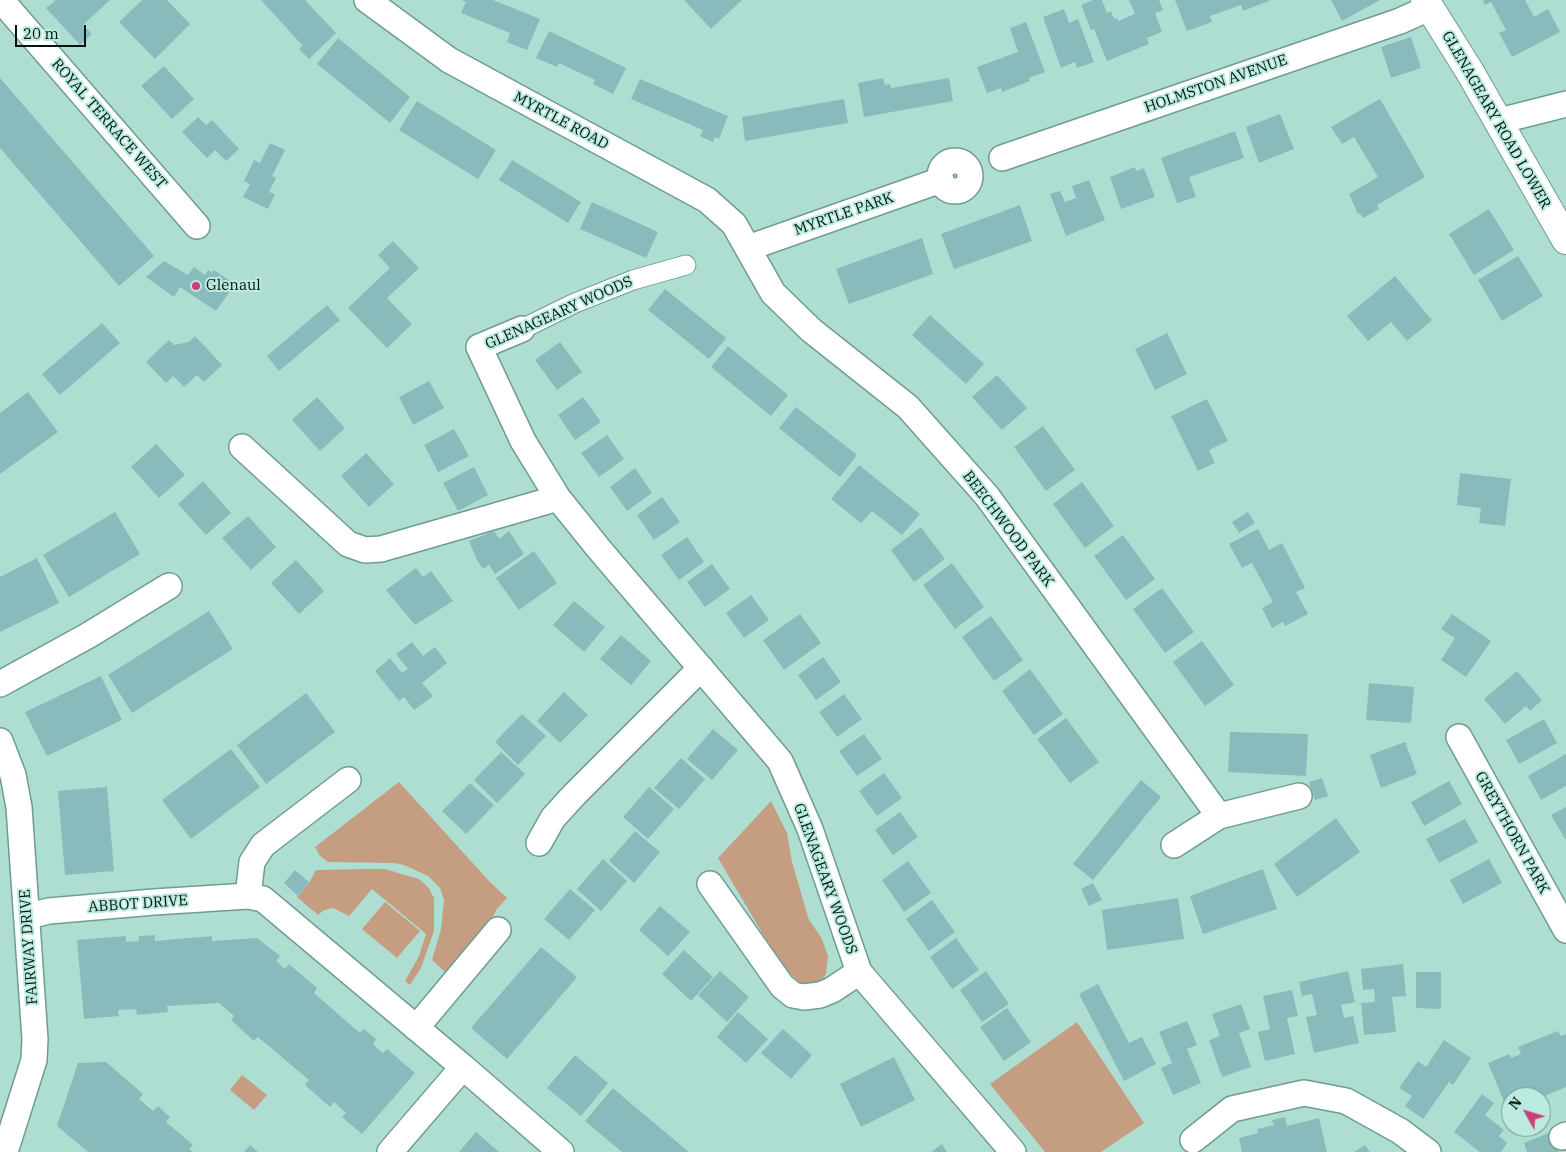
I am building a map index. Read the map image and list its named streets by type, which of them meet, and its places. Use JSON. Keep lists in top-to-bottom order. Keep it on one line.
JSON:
{"streets":{"main road":["GLENAGEARY ROAD LOWER"],"street":["HOLMSTON AVENUE","MYRTLE ROAD","ROYAL TERRACE WEST","MYRTLE PARK","GLENAGEARY WOODS","BEECHWOOD PARK","GREYTHORN PARK","ABBOT DRIVE","FAIRWAY DRIVE"]},"crossings":[["HOLMSTON AVENUE","GLENAGEARY ROAD LOWER"],["MYRTLE ROAD","MYRTLE PARK"],["MYRTLE ROAD","BEECHWOOD PARK"],["MYRTLE PARK","BEECHWOOD PARK"],["ABBOT DRIVE","FAIRWAY DRIVE"]],"places":["Glenaul"],"scale_bar":"20 m","north":"top left"}
